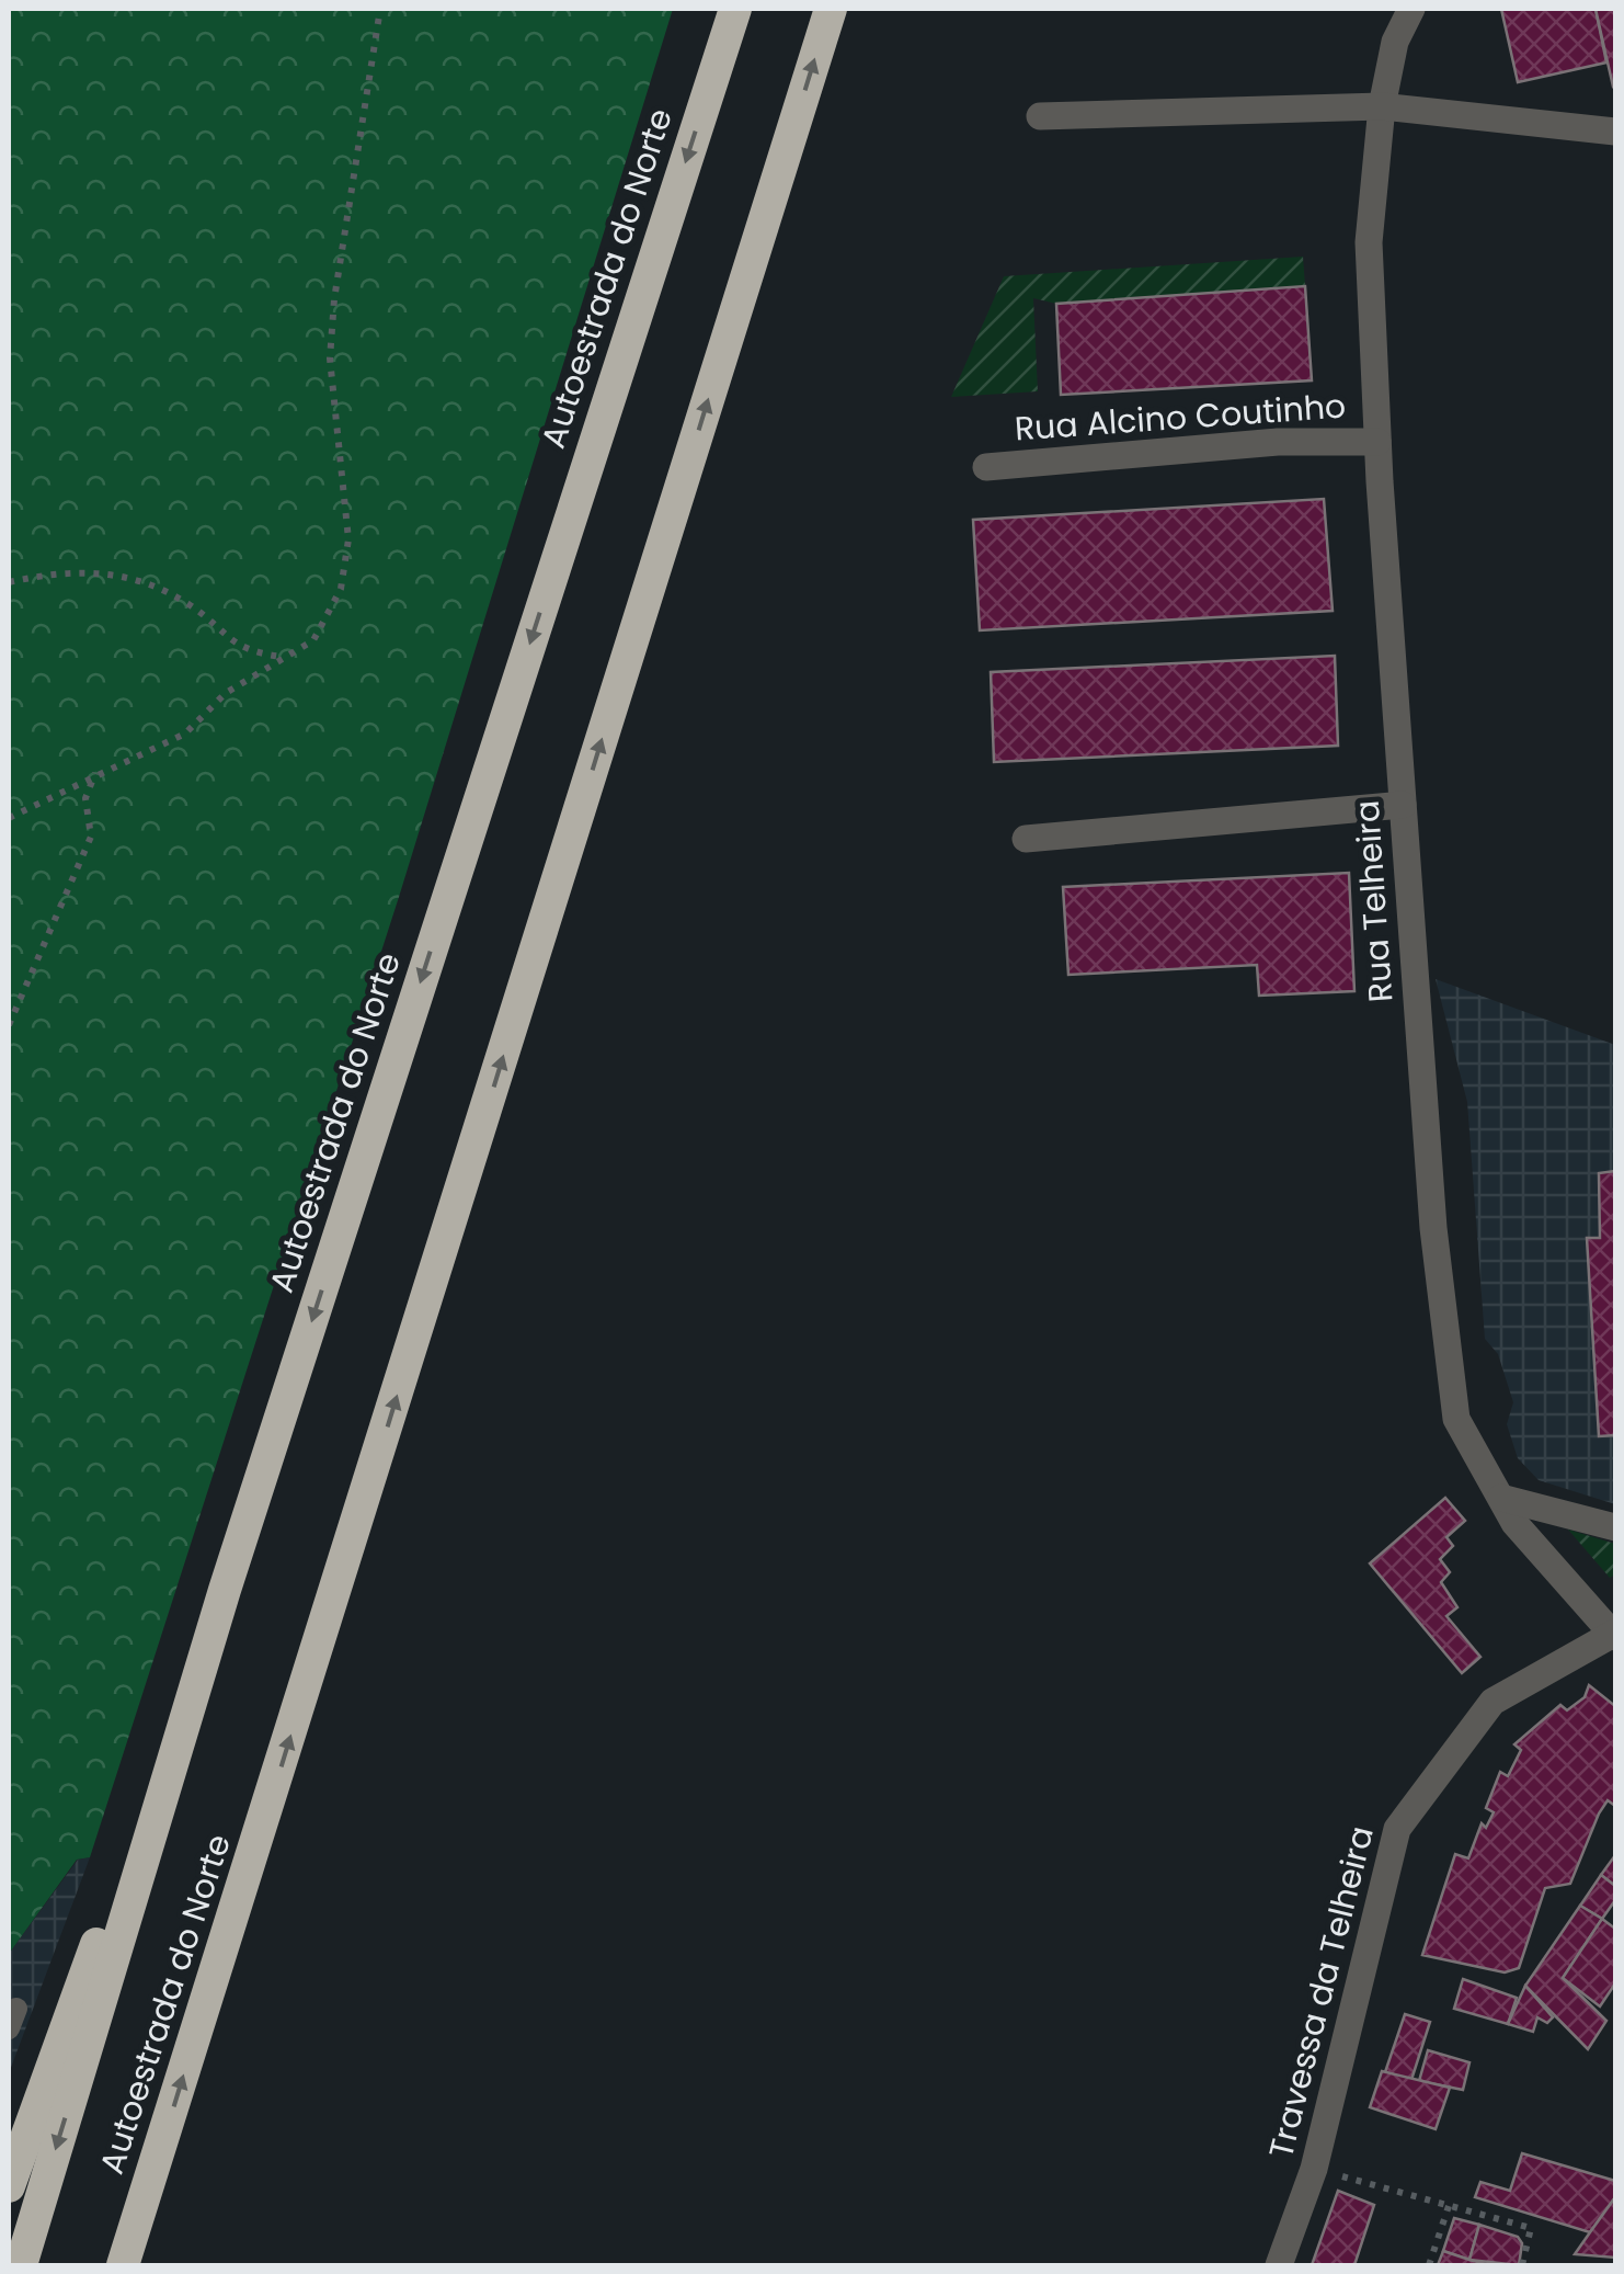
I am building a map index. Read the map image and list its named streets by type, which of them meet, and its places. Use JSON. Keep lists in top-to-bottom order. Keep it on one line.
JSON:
{"streets":{"highway":["Autoestrada do Norte"],"street":["Rua Alcino Coutinho","Rua Telheira","Travessa da Telheira"]},"crossings":[["Rua Alcino Coutinho","Rua Telheira"],["Rua Telheira","Travessa da Telheira"]]}
